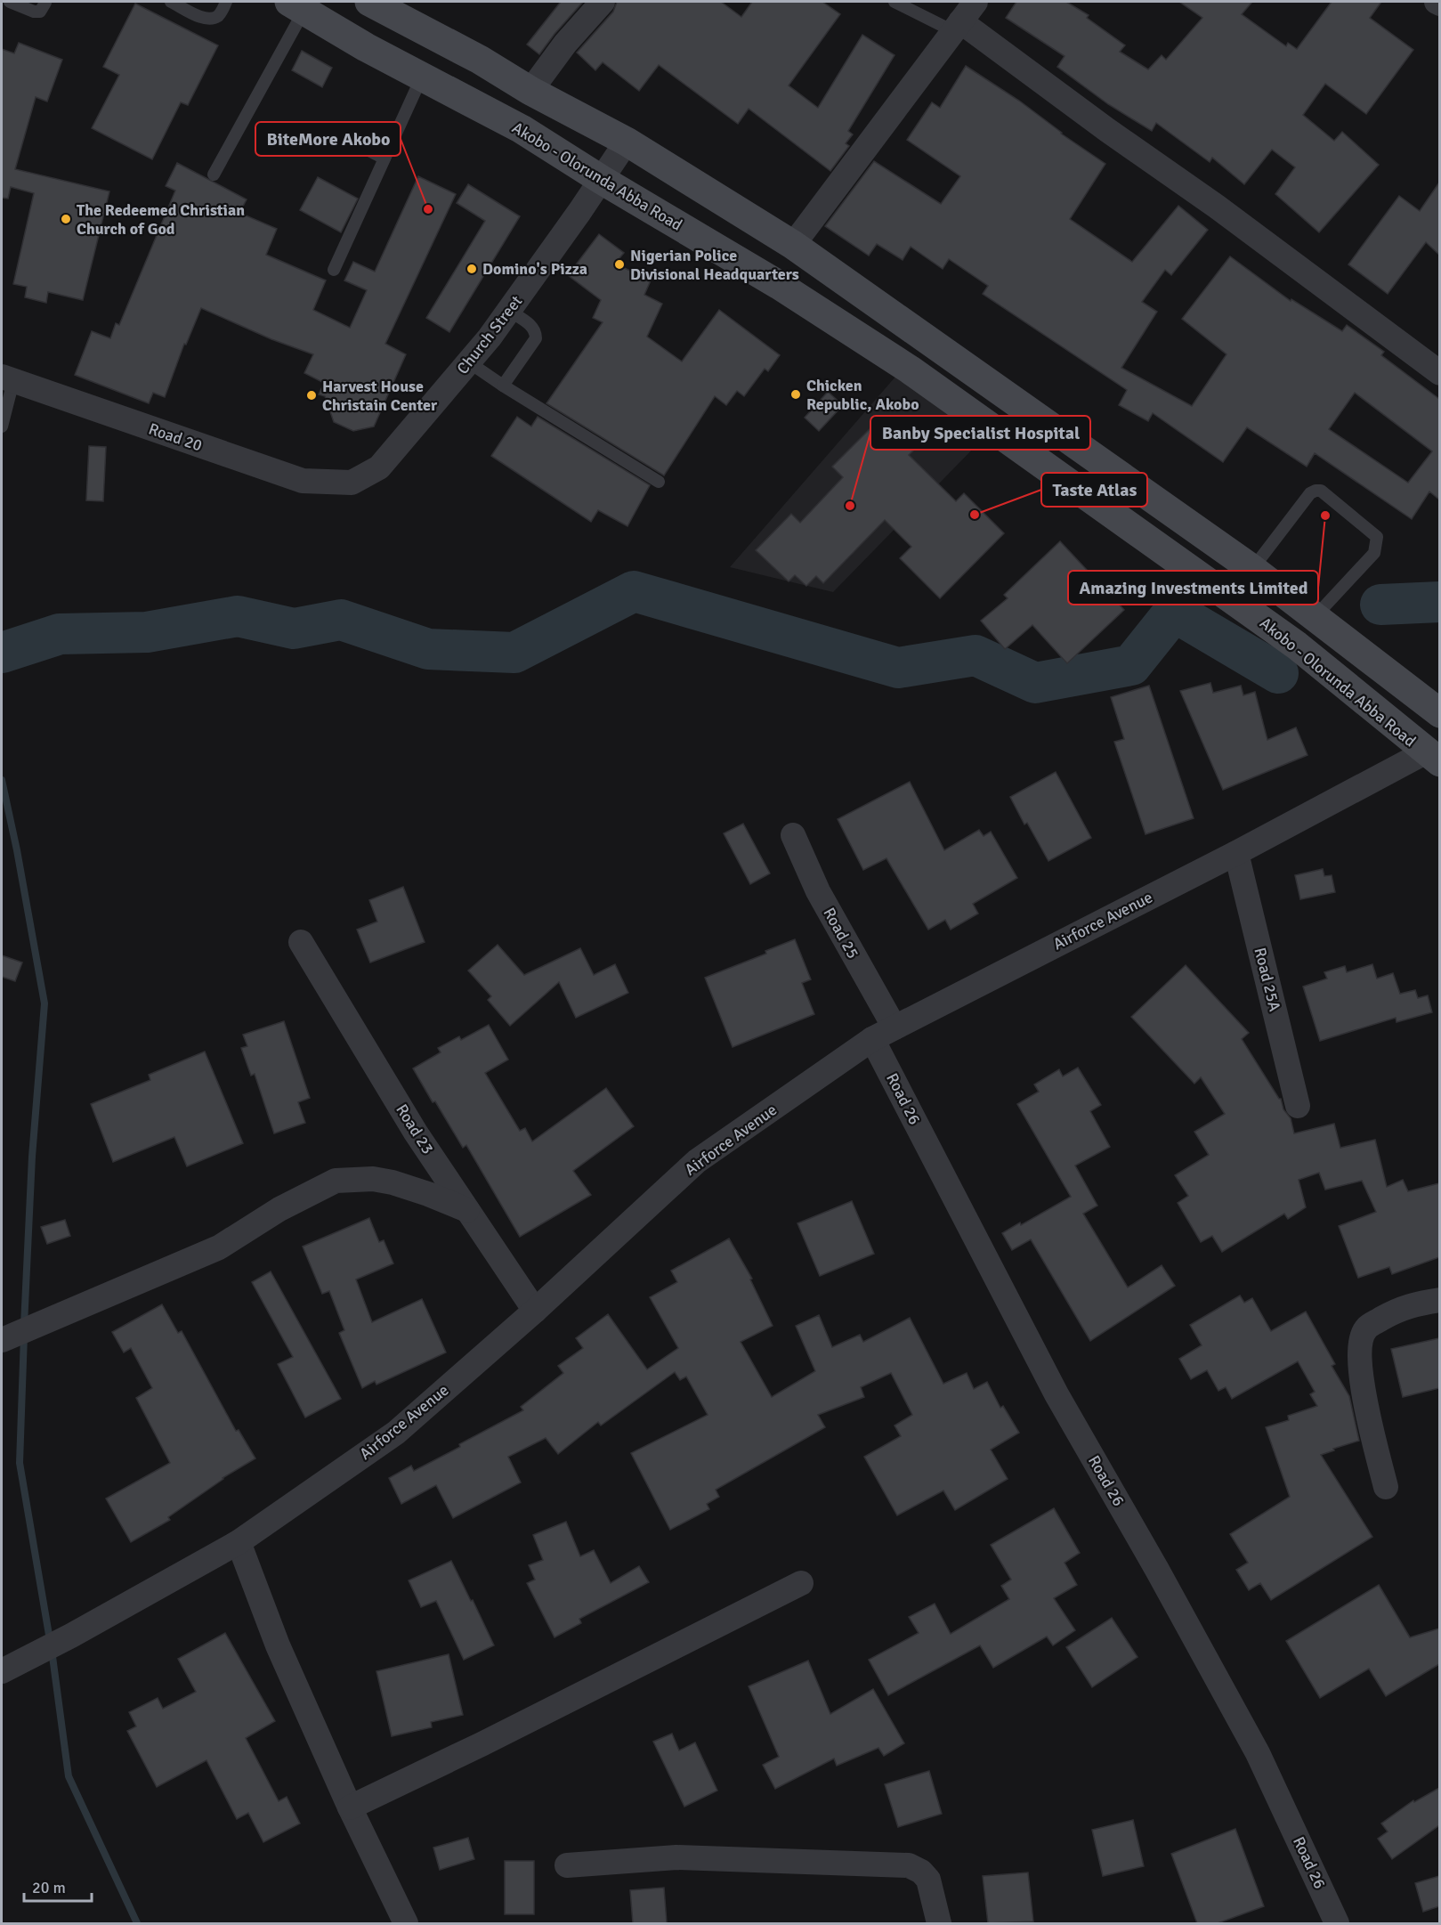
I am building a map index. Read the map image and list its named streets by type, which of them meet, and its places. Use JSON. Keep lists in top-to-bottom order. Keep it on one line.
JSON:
{"streets":{"main road":["Akobo - Olorunda Abba Road"],"street":["Church Street","Road 20","Airforce Avenue","Road 25","Road 25A","Road 26","Road 23"]},"crossings":[["Akobo - Olorunda Abba Road","Church Street"],["Akobo - Olorunda Abba Road","Airforce Avenue"],["Church Street","Road 20"],["Airforce Avenue","Road 25"],["Airforce Avenue","Road 25A"],["Airforce Avenue","Road 26"],["Airforce Avenue","Road 23"]],"places":["BiteMore Akobo","The Redeemed Christian Church of God","Nigerian Police Divisional Headquarters","Domino's Pizza","Chicken Republic, Akobo","Harvest House Christain Center","Banby Specialist Hospital","Taste Atlas","Amazing Investments Limited"],"scale_bar":"20 m"}
